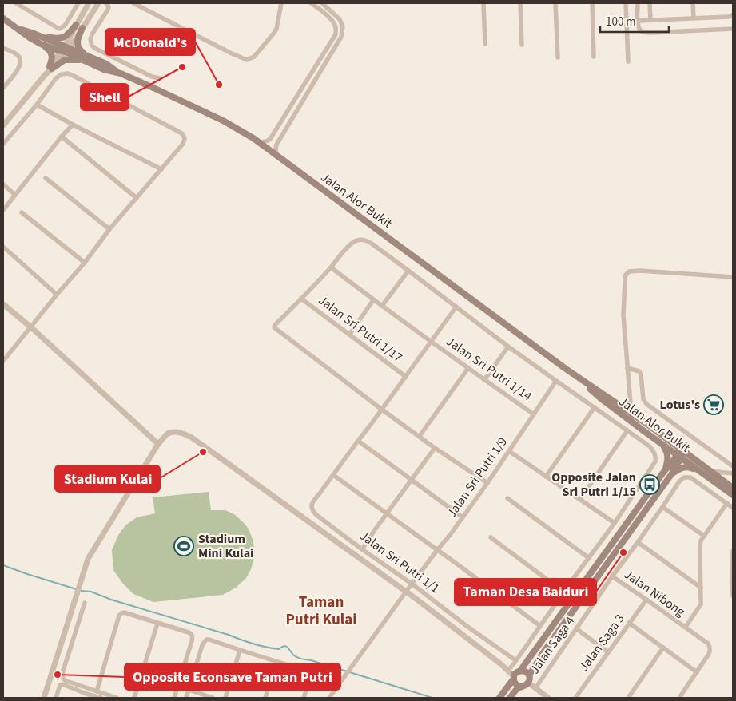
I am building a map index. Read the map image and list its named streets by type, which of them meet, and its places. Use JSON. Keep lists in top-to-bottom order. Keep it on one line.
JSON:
{"streets":{"main road":["Jalan Alor Bukit"],"street":["Jalan Sri Putri 1/17","Jalan Sri Putri 1/14","Jalan Sri Putri 1/9","Jalan Sri Putri 1/1","Jalan Nibong","Jalan Saga 3","Jalan Saga 4"]},"crossings":[["Jalan Sri Putri 1/14","Jalan Sri Putri 1/9"],["Jalan Sri Putri 1/9","Jalan Sri Putri 1/1"],["Jalan Nibong","Jalan Saga 3"],["Jalan Nibong","Jalan Saga 4"]],"districts":["Taman Putri Kulai"],"places":{"other":["Shell","McDonald's","Stadium Kulai","Taman Desa Baiduri","Opposite Econsave Taman Putri"],"supermarket":["Lotus's"],"bus stop":["Opposite Jalan Sri Putri 1/15"],"sports":["Stadium Mini Kulai"]},"scale_bar":"100 m"}
